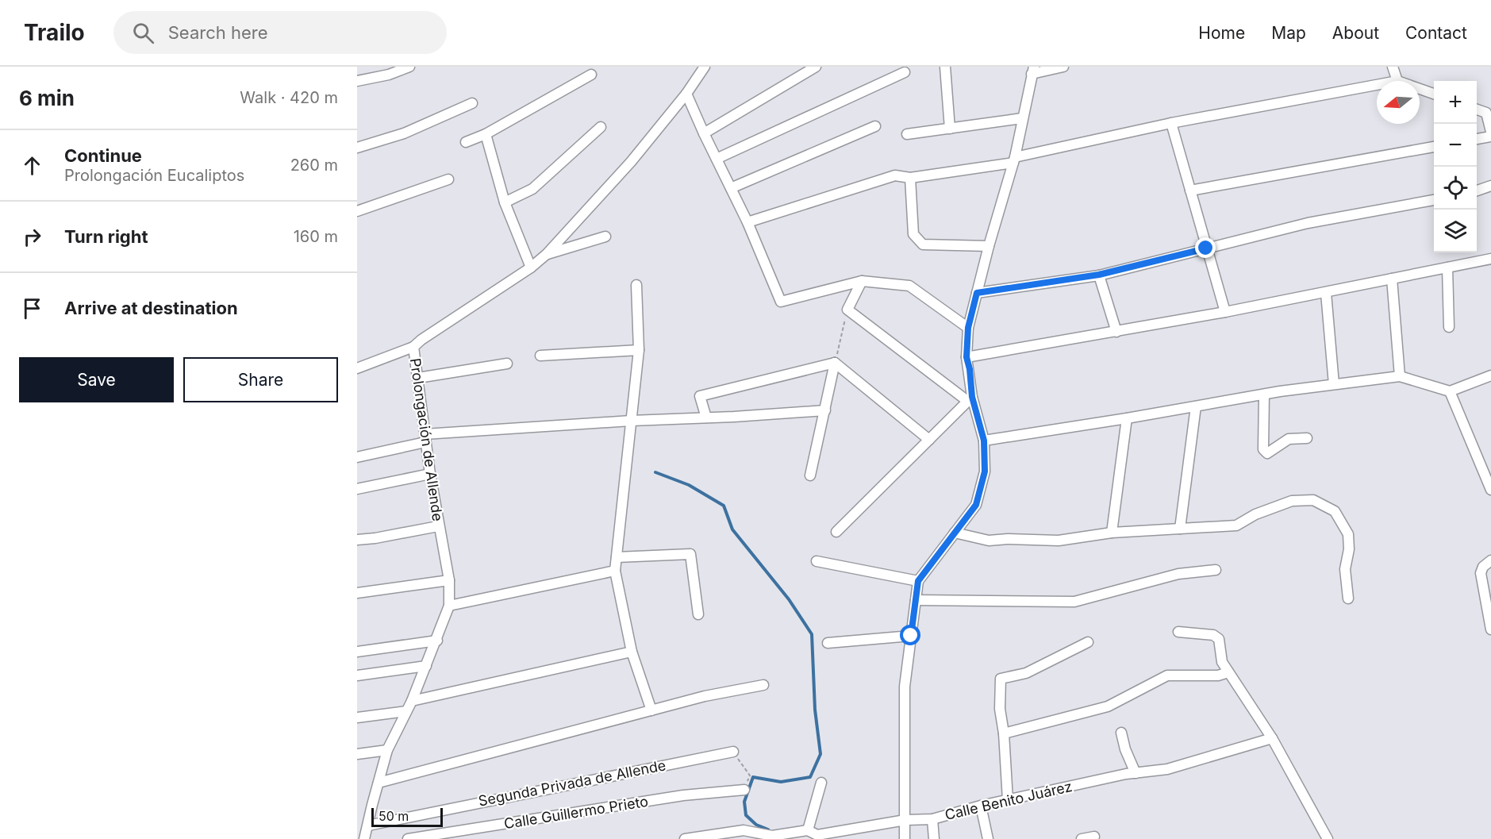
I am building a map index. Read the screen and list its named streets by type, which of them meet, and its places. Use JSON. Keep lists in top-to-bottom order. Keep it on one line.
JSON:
{"streets":{"street":["Prolongación de Allende","Segunda Privada de Allende","Calle Benito Juárez","Calle Guillermo Prieto"]},"crossings":[["Prolongación de Allende","Segunda Privada de Allende"]],"scale_bar":"50 m","north":"left","page":{"header":"Trailo","search":"Search here","nav":["Home","Map","About","Contact"],"heading":["6 min","Walk · 420 m"],"map_buttons":["+","−"],"list":[["Continue","Prolongación Eucaliptos","260 m"],["Turn right","160 m"],"Arrive at destination"],"buttons":["Save","Share"],"scale":"50 m"}}
